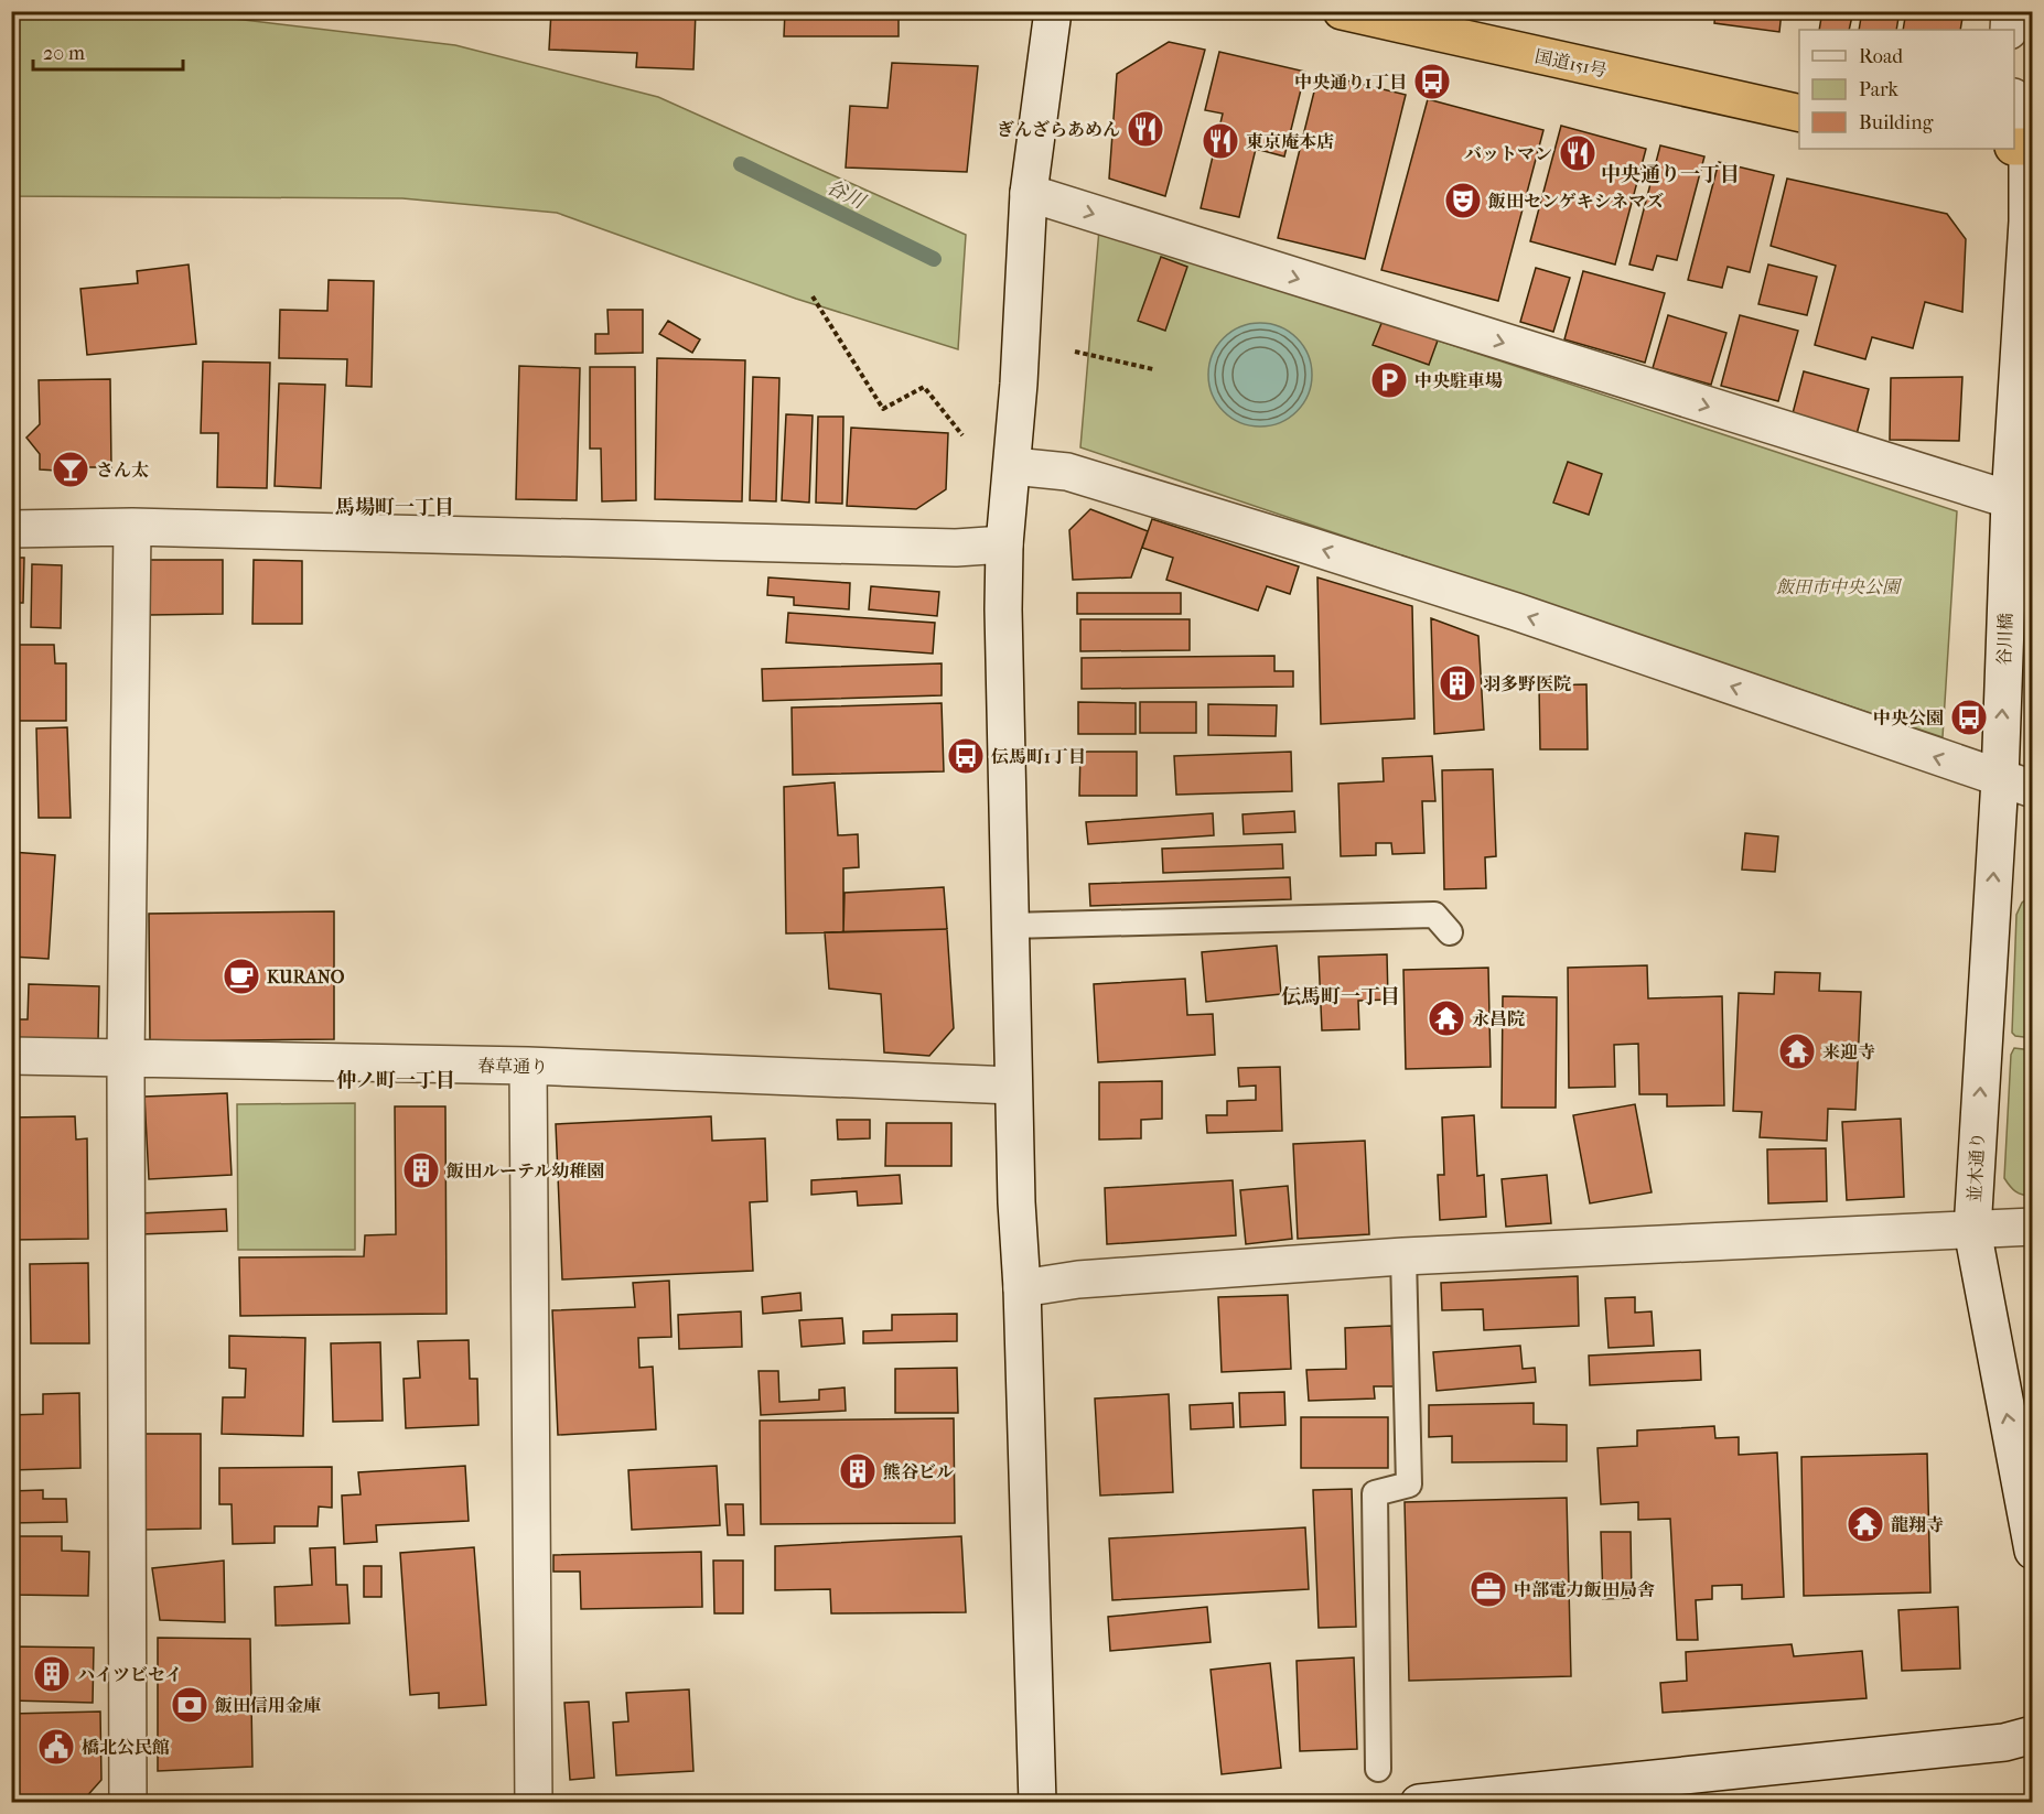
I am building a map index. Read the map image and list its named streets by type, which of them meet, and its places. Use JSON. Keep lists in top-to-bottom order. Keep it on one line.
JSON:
{"streets":{"highway":["国道151号"],"street":["谷川橋","春草通り","並木通り"]},"crossings":[["谷川橋","並木通り"]],"one_way":["谷川橋","並木通り"],"districts":["中央通り一丁目","馬場町一丁目","伝馬町一丁目","仲ノ町一丁目"],"water":["谷川"],"parks":["飯田市中央公園"],"places":{"bus stop":["中央通り1丁目","中央公園","伝馬町1丁目"],"restaurant":["ぎんざらあめん","東京庵本店","バットマン"],"theatre":["飯田センゲキシネマズ"],"parking":["中央駐車場"],"bar":["さん太"],"building":["羽多野医院","飯田ルーテル幼稚園","熊谷ビル","ハイツビセイ"],"cafe":["KURANO"],"temple":["永昌院","来迎寺","龍翔寺"],"office":["中部電力飯田局舎"],"bank":["飯田信用金庫"],"public building":["橋北公民館"]},"legend":["Road","Park","Building"],"scale_bar":"20 m"}
